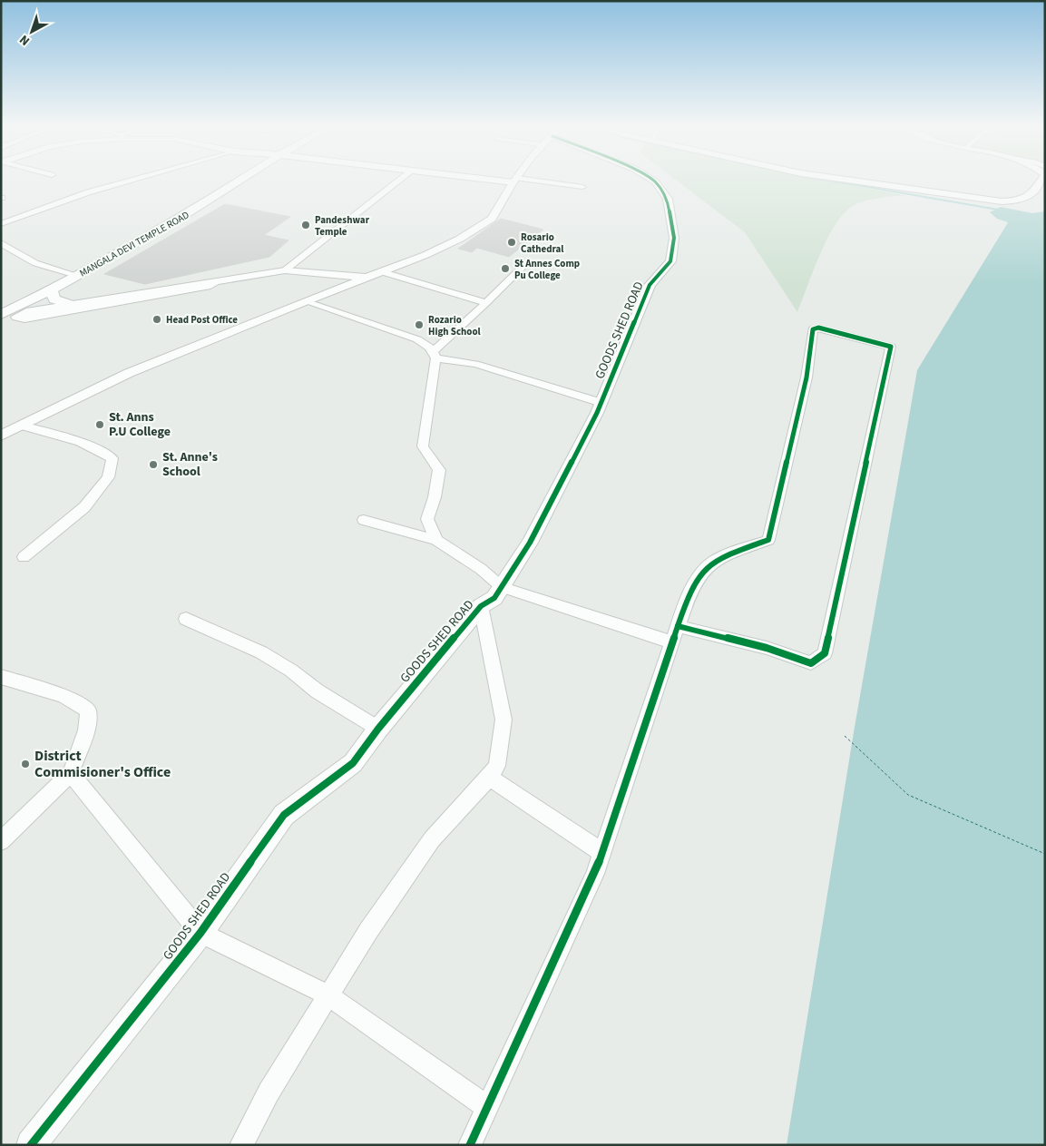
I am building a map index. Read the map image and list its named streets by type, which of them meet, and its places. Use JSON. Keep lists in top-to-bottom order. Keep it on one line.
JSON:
{"streets":{"main road":["MANGALA DEVI TEMPLE ROAD"],"street":["GOODS SHED ROAD"]},"places":["Pandeshwar Temple","Rosario Cathedral","St Annes Comp Pu College","Head Post Office","Rozario High School","St. Anns P.U College","St. Anne's School","District Commisioner's Office"],"north":"bottom left"}
